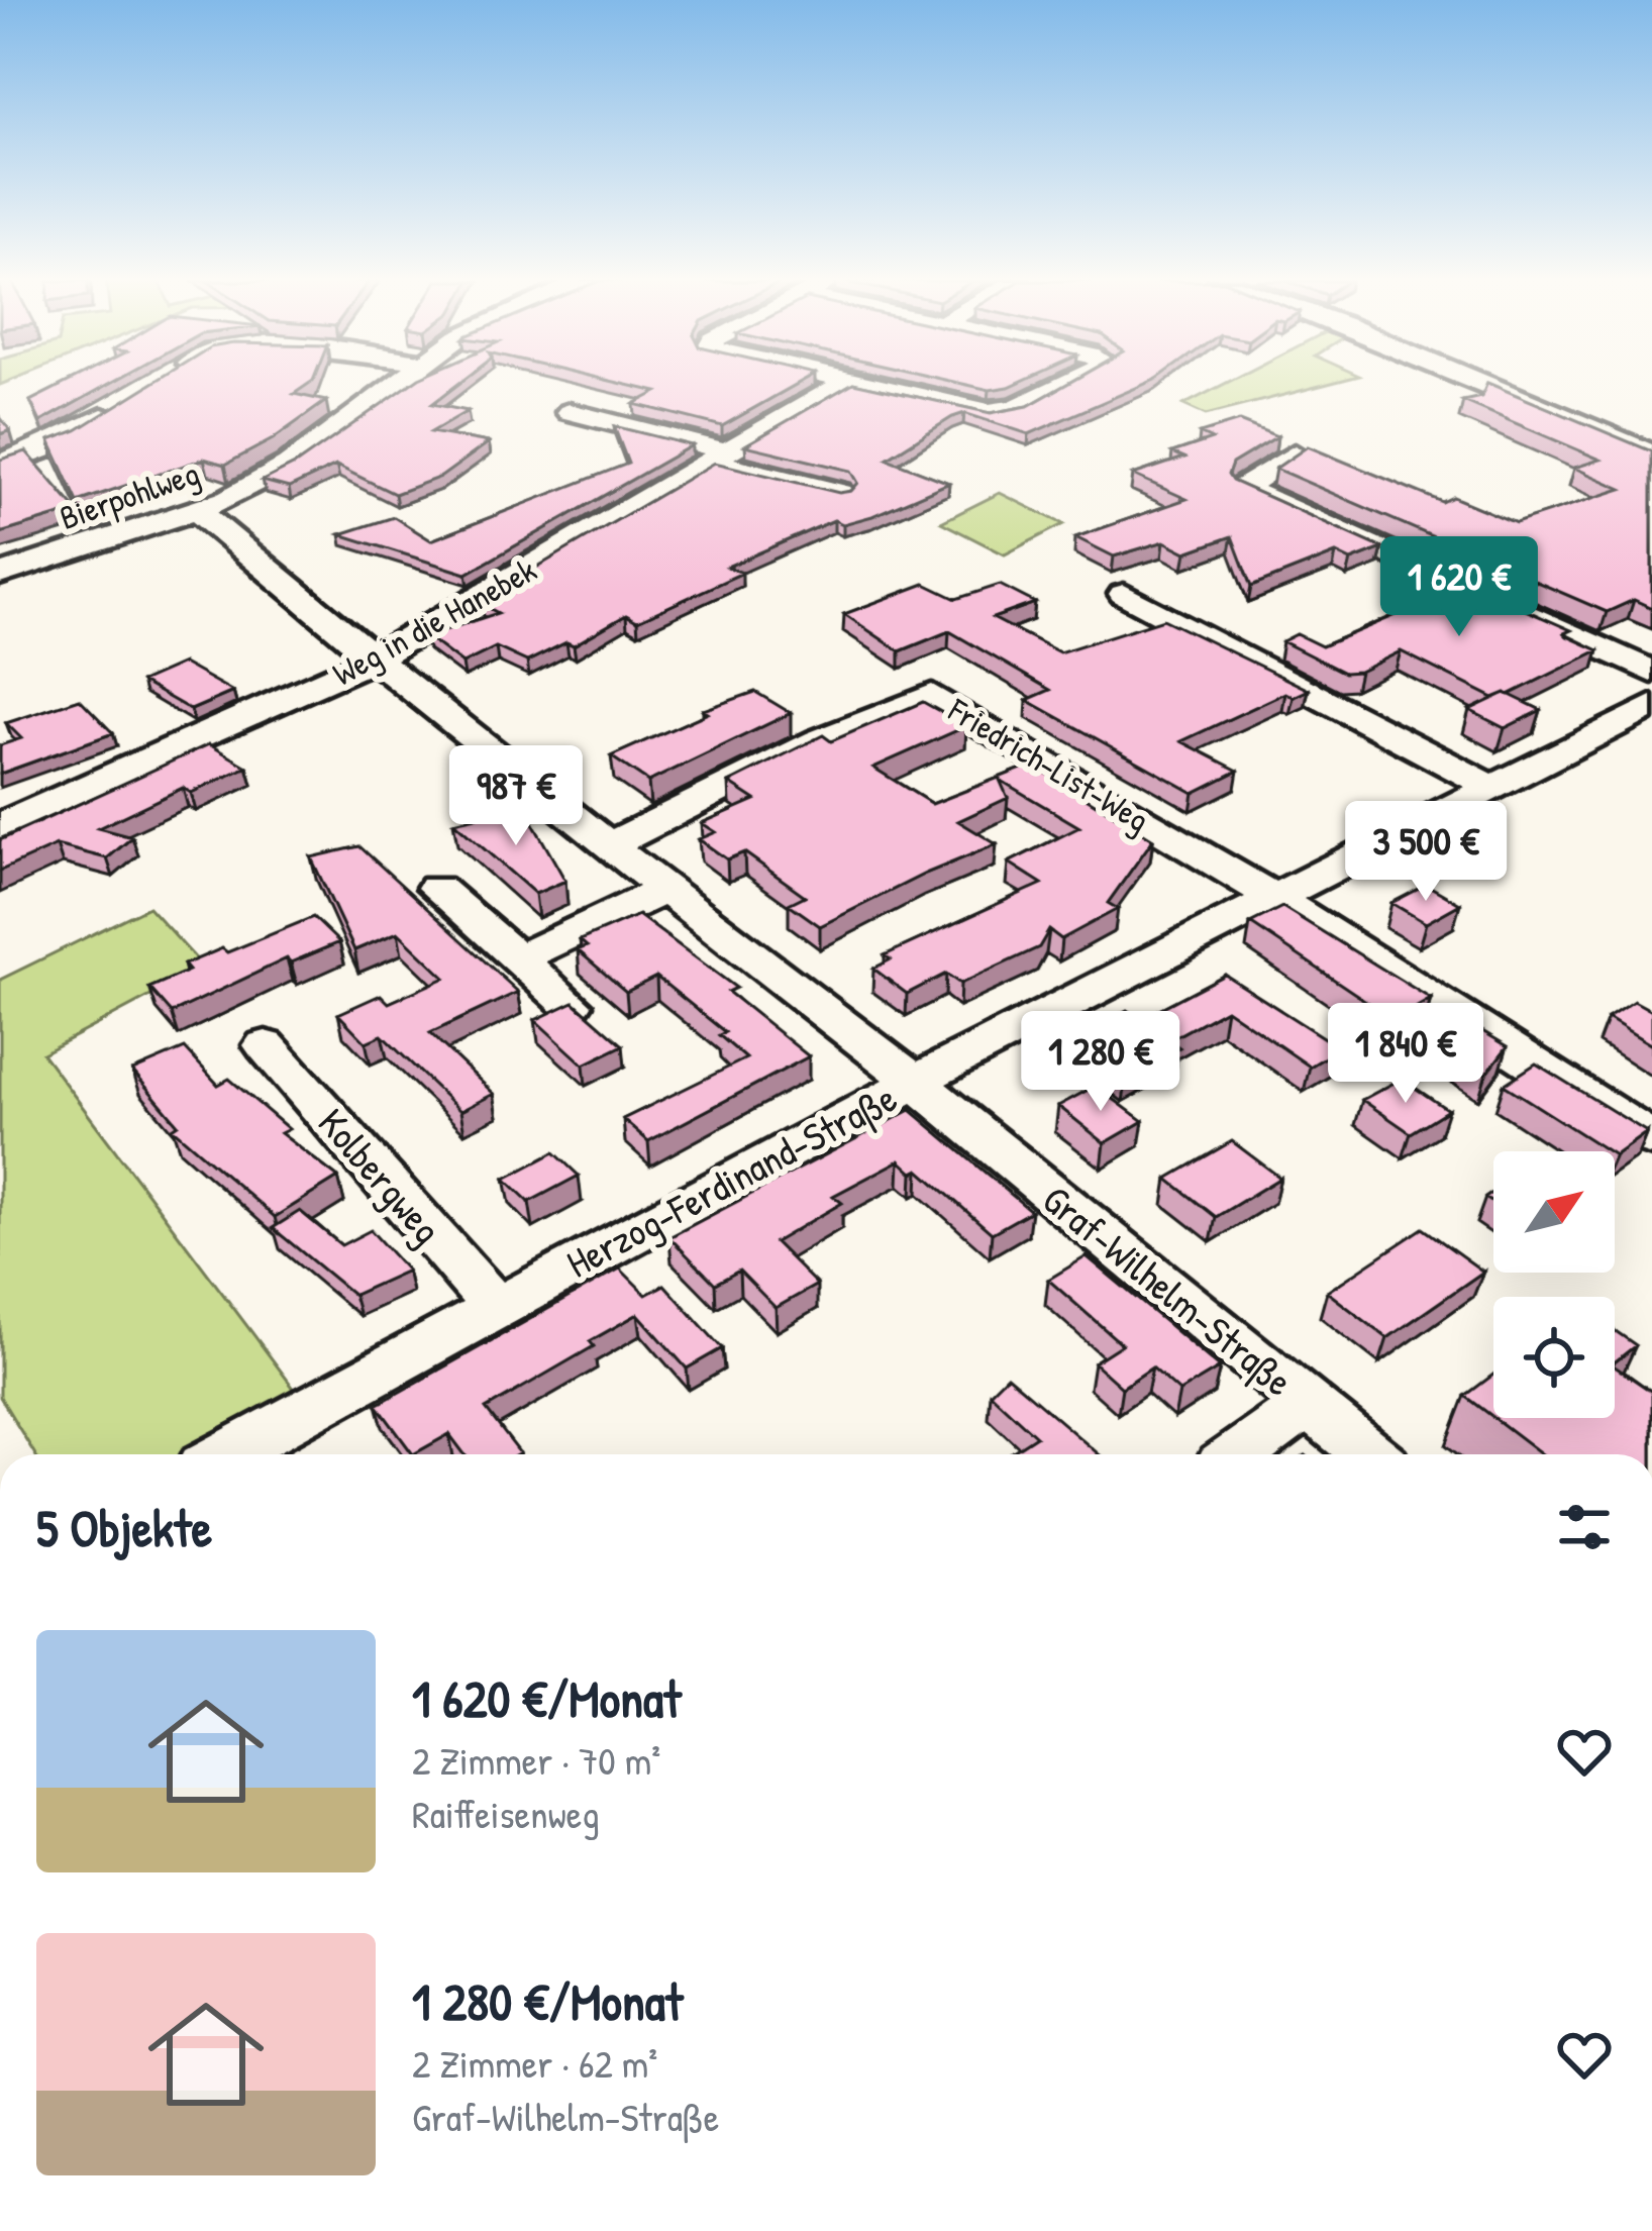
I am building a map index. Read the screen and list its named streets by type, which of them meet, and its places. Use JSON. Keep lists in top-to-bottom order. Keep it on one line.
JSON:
{"streets":{"street":["Bierpohlweg","Weg in die Hanebek","Friedrich-List-Weg","Kolbergweg","Herzog-Ferdinand-Straße","Graf-Wilhelm-Straße"]},"crossings":[["Bierpohlweg","Graf-Wilhelm-Straße"],["Weg in die Hanebek","Graf-Wilhelm-Straße"],["Friedrich-List-Weg","Herzog-Ferdinand-Straße"],["Friedrich-List-Weg","Graf-Wilhelm-Straße"],["Kolbergweg","Herzog-Ferdinand-Straße"],["Herzog-Ferdinand-Straße","Graf-Wilhelm-Straße"]],"north":"top right","page":{"price":["1 620 €","987 €","3 500 €","1 840 €","1 280 €"],"heading":"5 Objekte","list":[{"name":"1 620 €/Monat","note":"2 Zimmer · 70 m² · Raiffeisenweg"},{"name":"1 280 €/Monat","note":"2 Zimmer · 62 m² · Graf-Wilhelm-Straße"}]}}
